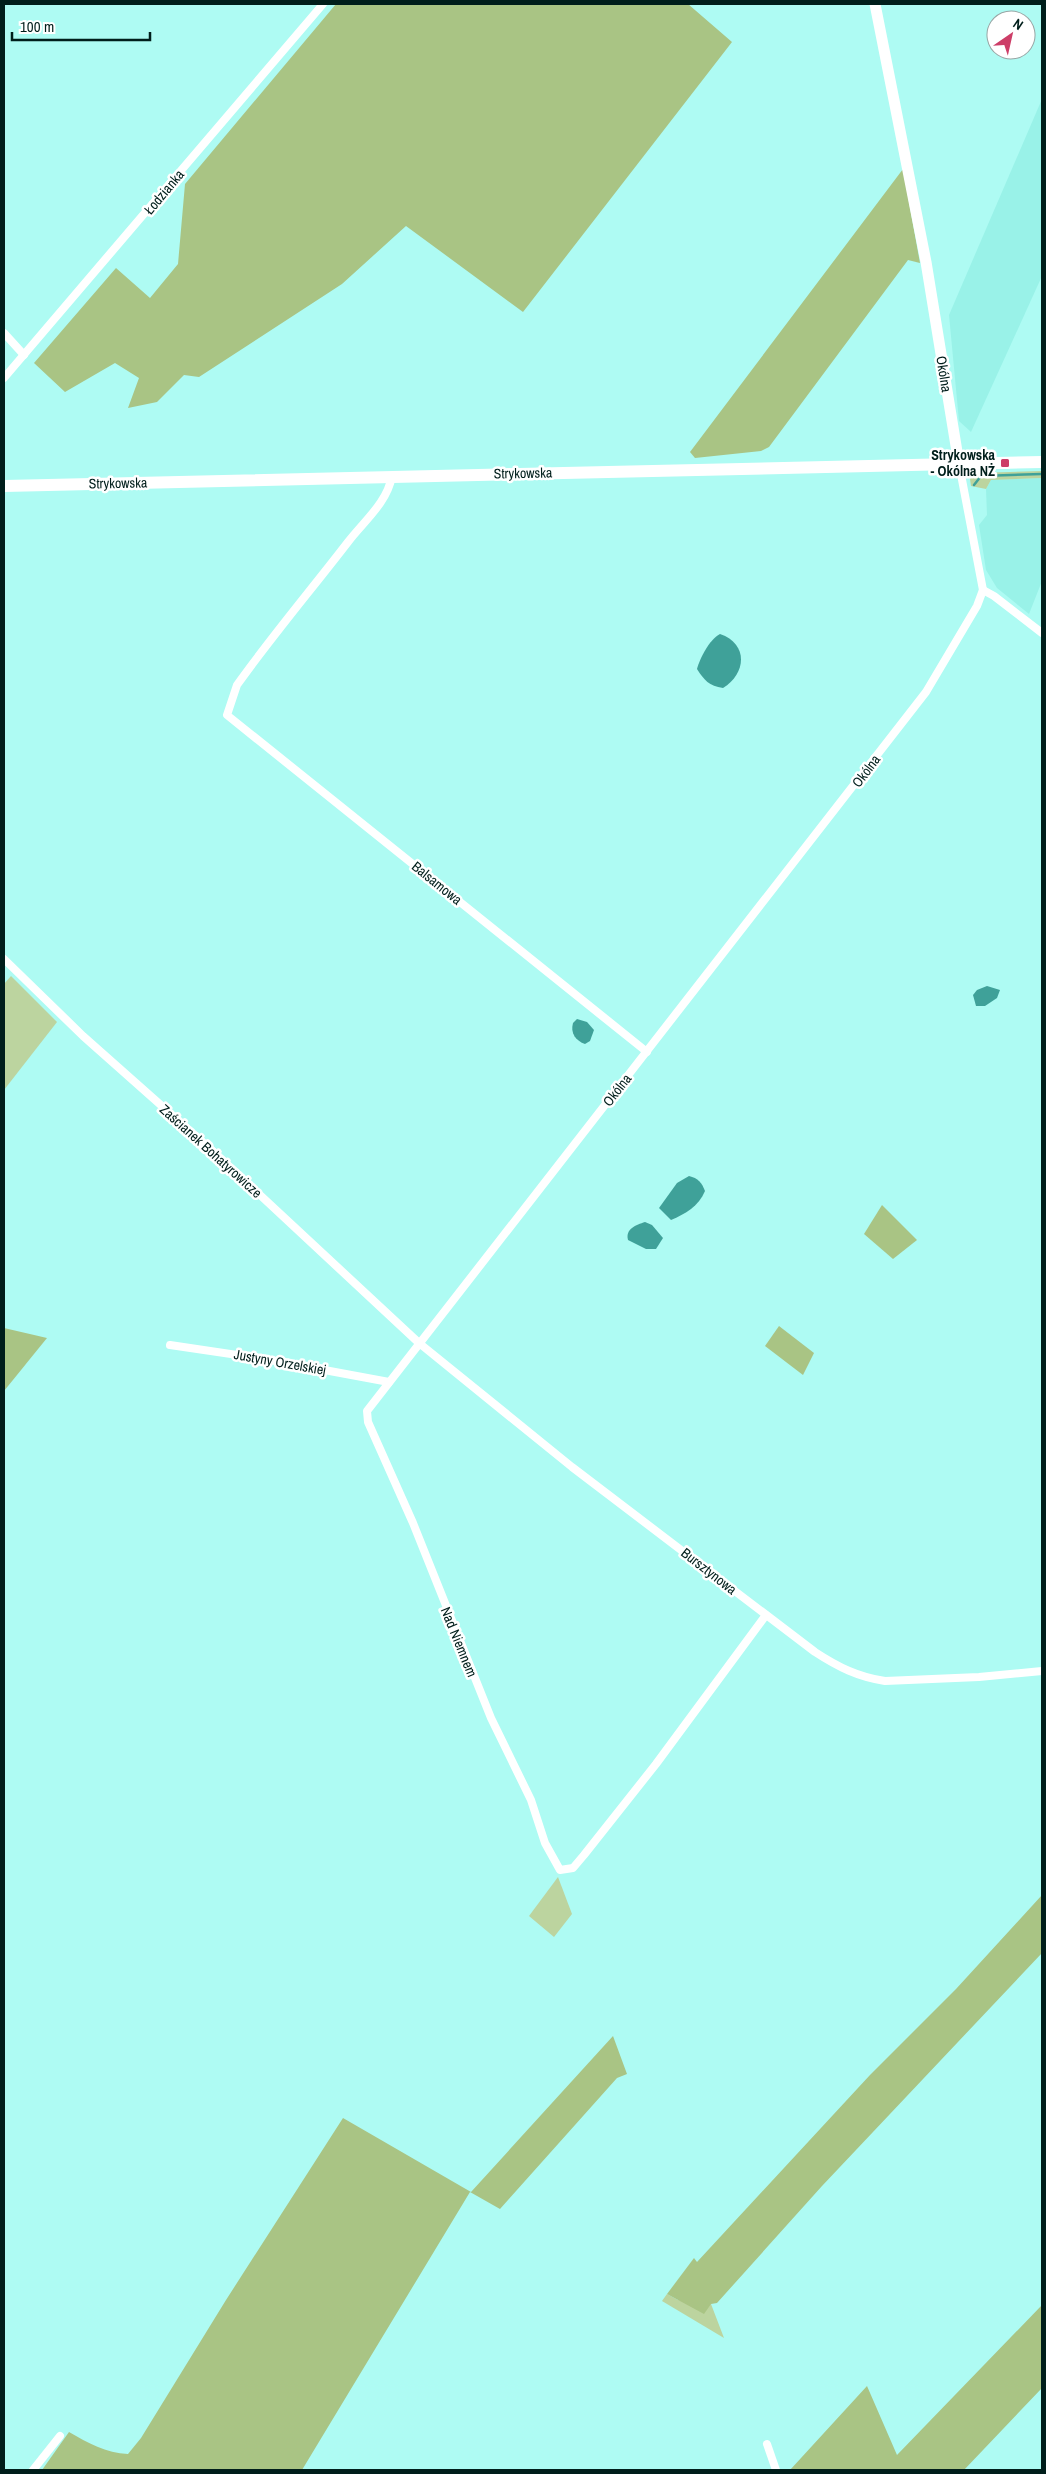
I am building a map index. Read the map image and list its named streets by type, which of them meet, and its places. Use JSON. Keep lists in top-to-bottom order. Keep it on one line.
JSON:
{"streets":{"main road":["Strykowska"],"street":["Łodzianka","Okólna","Balsamowa","Zaścianek Bohatyrowicze","Justyny Orzelskiej","Bursztynowa","Nad Niemnem"]},"crossings":[["Okólna","Strykowska"],["Okólna","Balsamowa"],["Okólna","Zaścianek Bohatyrowicze"],["Okólna","Justyny Orzelskiej"],["Okólna","Bursztynowa"],["Okólna","Nad Niemnem"],["Strykowska","Balsamowa"],["Zaścianek Bohatyrowicze","Bursztynowa"],["Bursztynowa","Nad Niemnem"]],"places":{"transit":["Strykowska - Okólna NŻ"]},"scale_bar":"100 m","north":"top right"}
